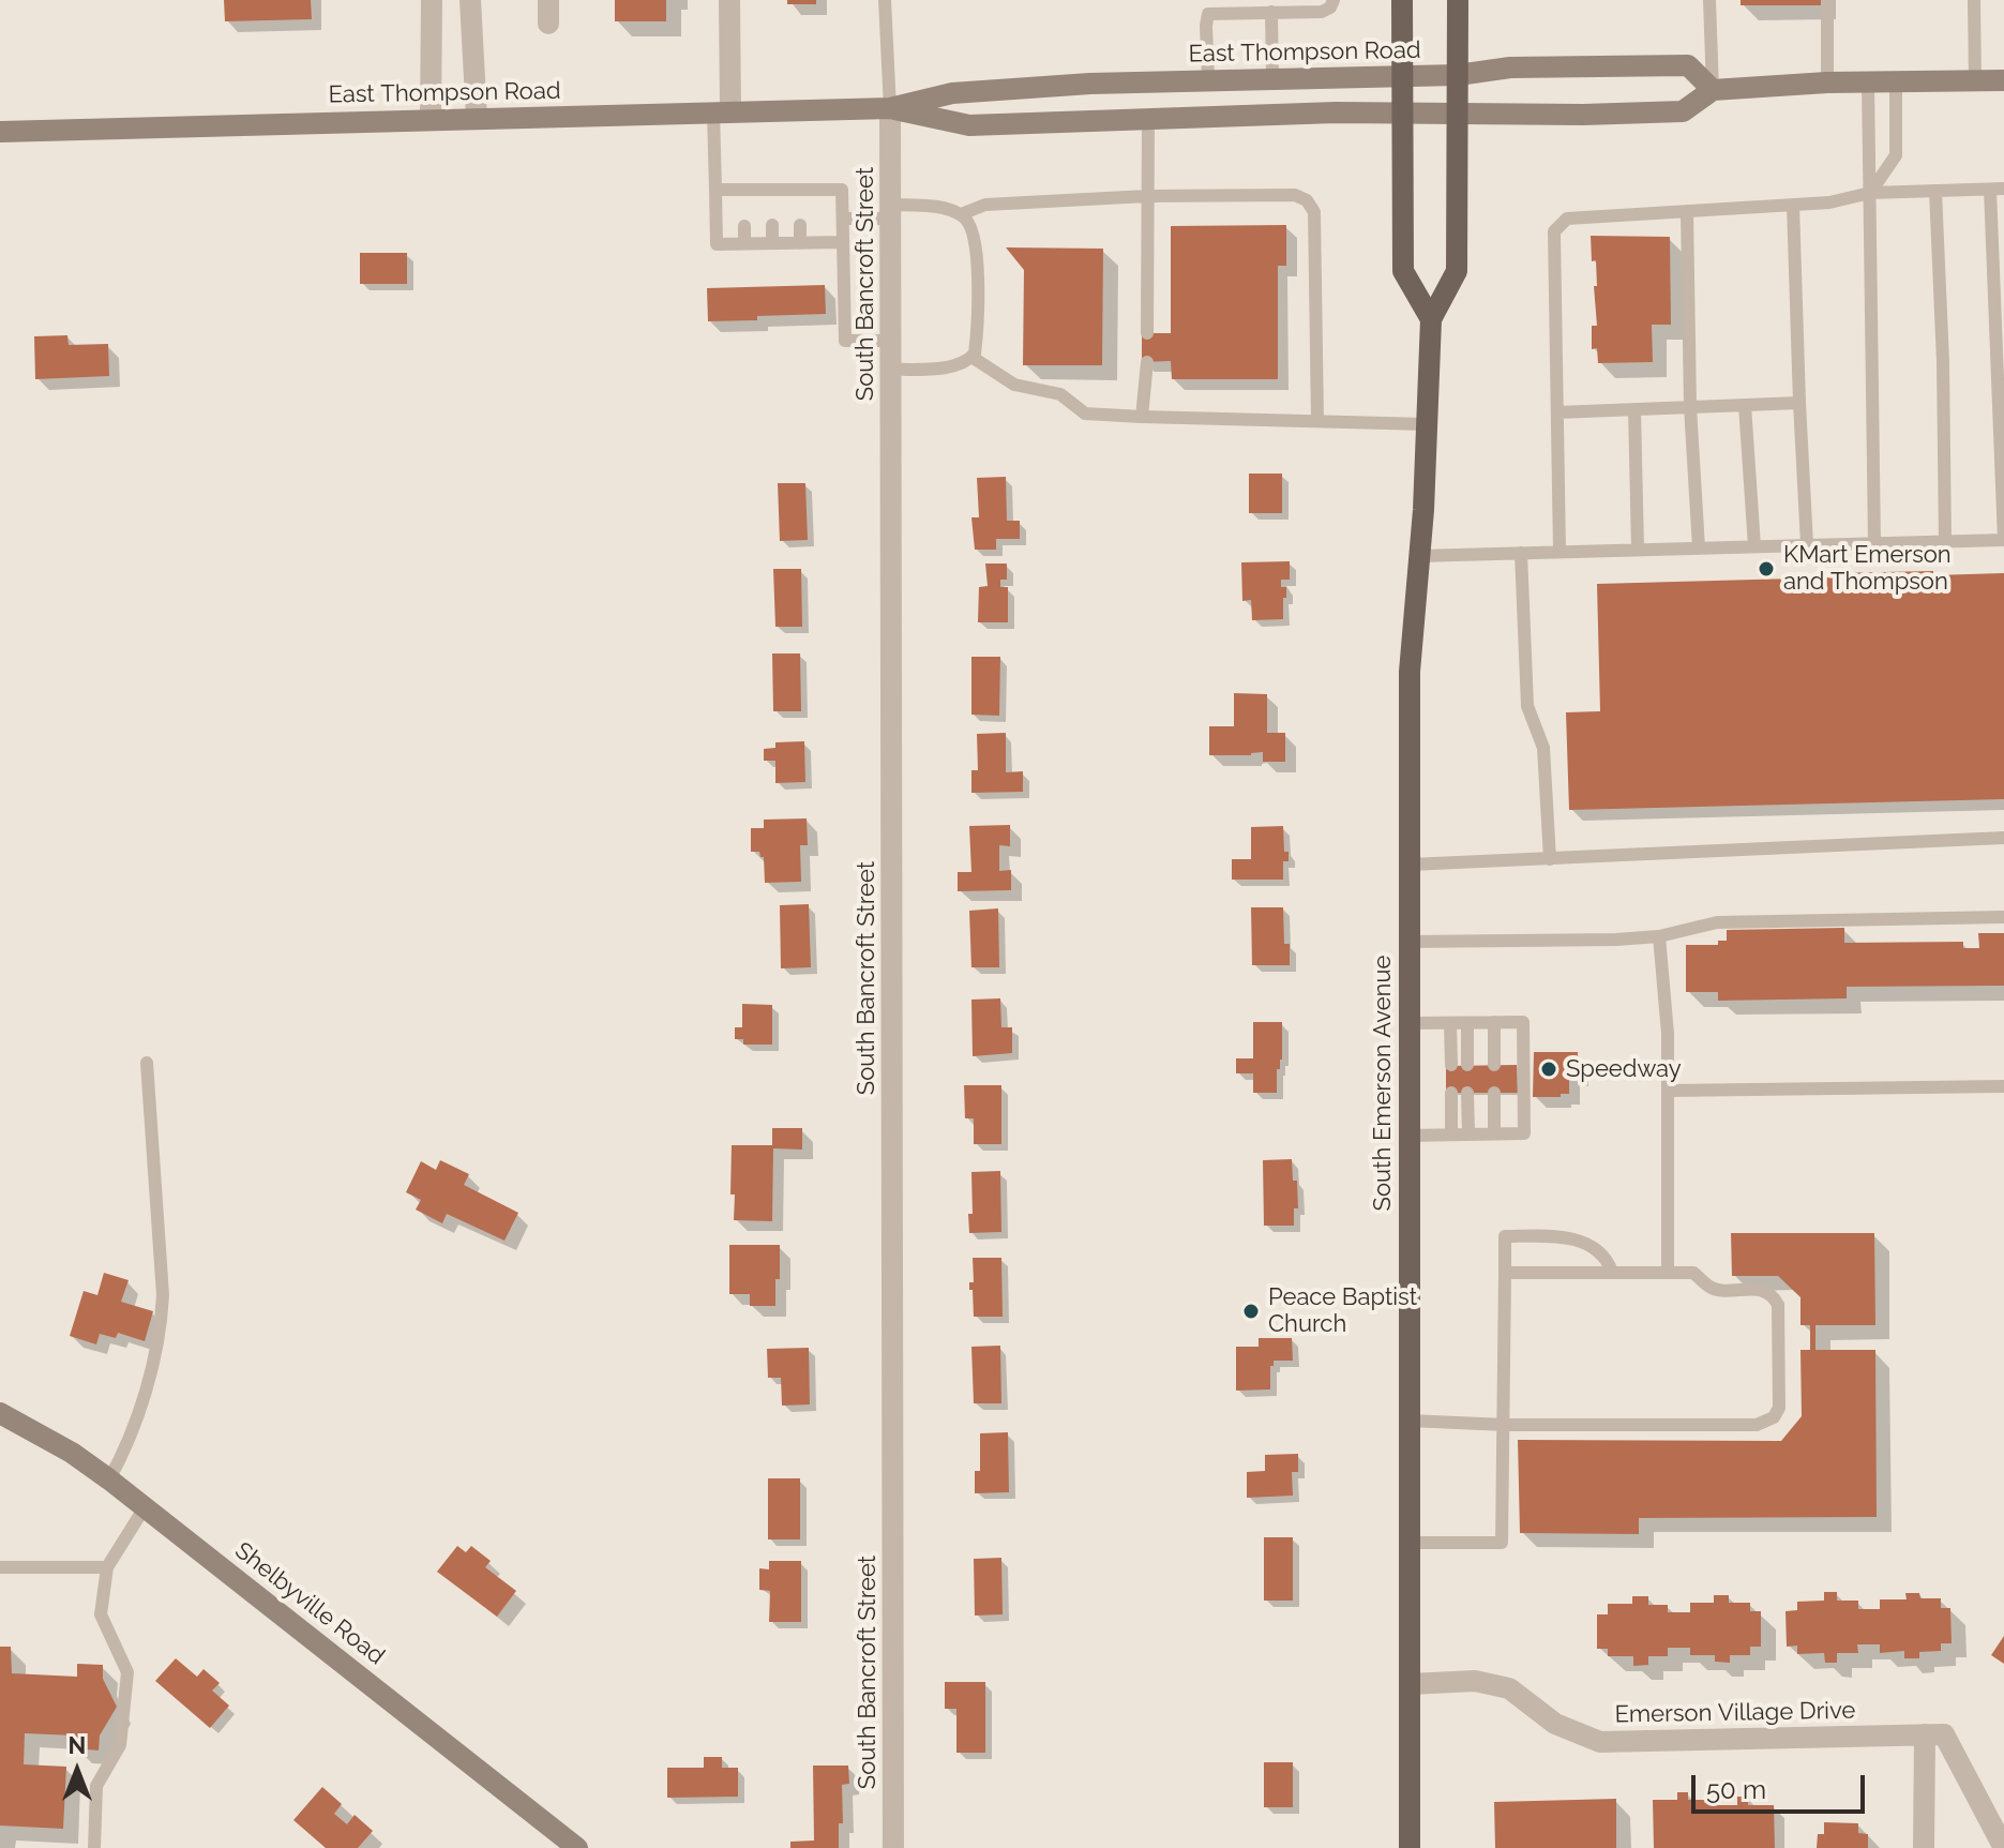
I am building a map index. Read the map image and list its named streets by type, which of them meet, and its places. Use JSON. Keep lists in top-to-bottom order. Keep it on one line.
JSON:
{"streets":{"main road":["East Thompson Road","South Emerson Avenue","Shelbyville Road"],"street":["South Bancroft Street","Emerson Village Drive"]},"crossings":[["East Thompson Road","South Bancroft Street"],["East Thompson Road","South Emerson Avenue"],["South Emerson Avenue","Emerson Village Drive"]],"places":["KMart Emerson and Thompson","Speedway","Peace Baptist Church"],"scale_bar":"50 m","north":"top"}
